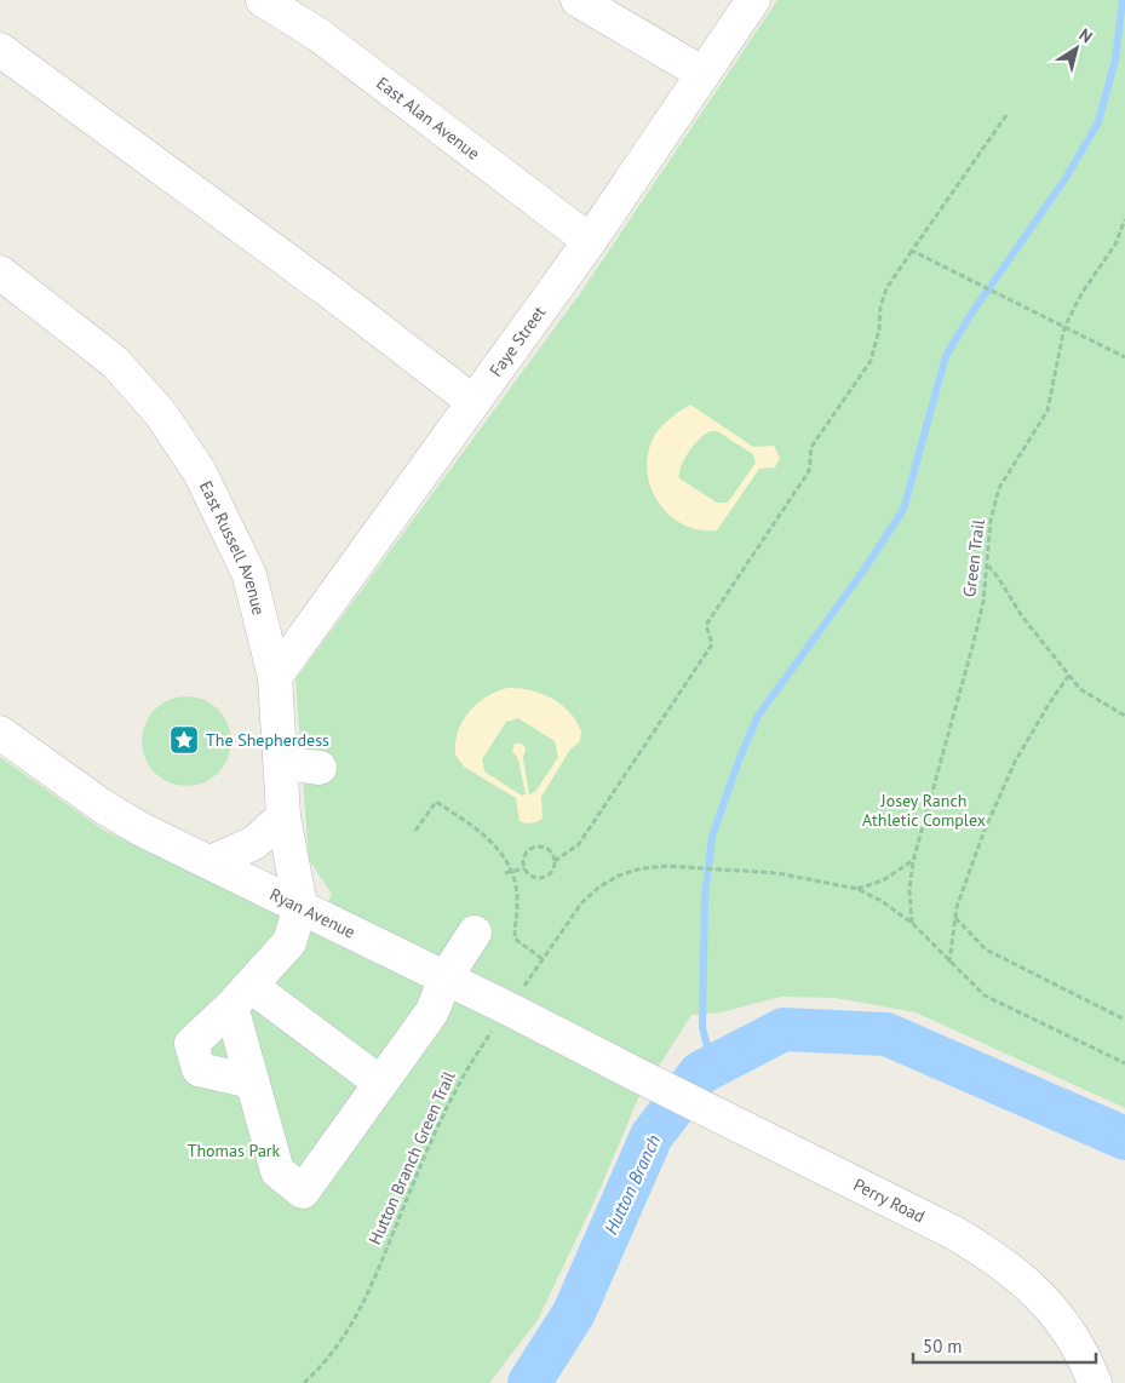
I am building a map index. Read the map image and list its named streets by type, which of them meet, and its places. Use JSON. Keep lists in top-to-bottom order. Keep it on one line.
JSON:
{"streets":{"street":["East Alan Avenue","Faye Street","East Russell Avenue","Ryan Avenue","Perry Road"],"path":["Green Trail","Hutton Branch Green Trail"]},"crossings":[["East Alan Avenue","Faye Street"],["Faye Street","East Russell Avenue"],["East Russell Avenue","Ryan Avenue"],["Ryan Avenue","Hutton Branch Green Trail"],["Ryan Avenue","Perry Road"]],"water":["Hutton Branch"],"parks":["Josey Ranch Athletic Complex","Thomas Park"],"places":{"place":["The Shepherdess"]},"scale_bar":"50 m","north":"top right"}
